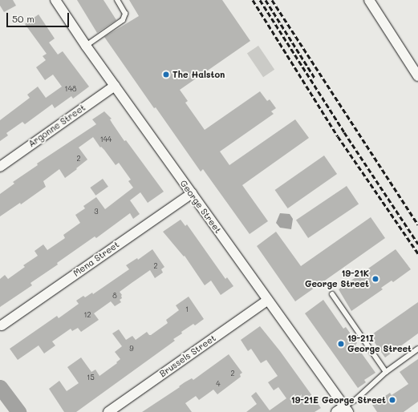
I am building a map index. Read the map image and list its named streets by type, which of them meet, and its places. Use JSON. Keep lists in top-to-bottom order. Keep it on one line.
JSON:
{"streets":{"street":["Argonne Street","George Street","Mena Street","Brussels Street"]},"crossings":[["Argonne Street","George Street"],["George Street","Mena Street"],["George Street","Brussels Street"]],"places":["The Halston","19-21K George Street","19-21I George Street","19-21E George Street"],"house_numbers":["148","144","2","3","2","8","1","12","9","2","15","4"],"scale_bar":"50 m"}
